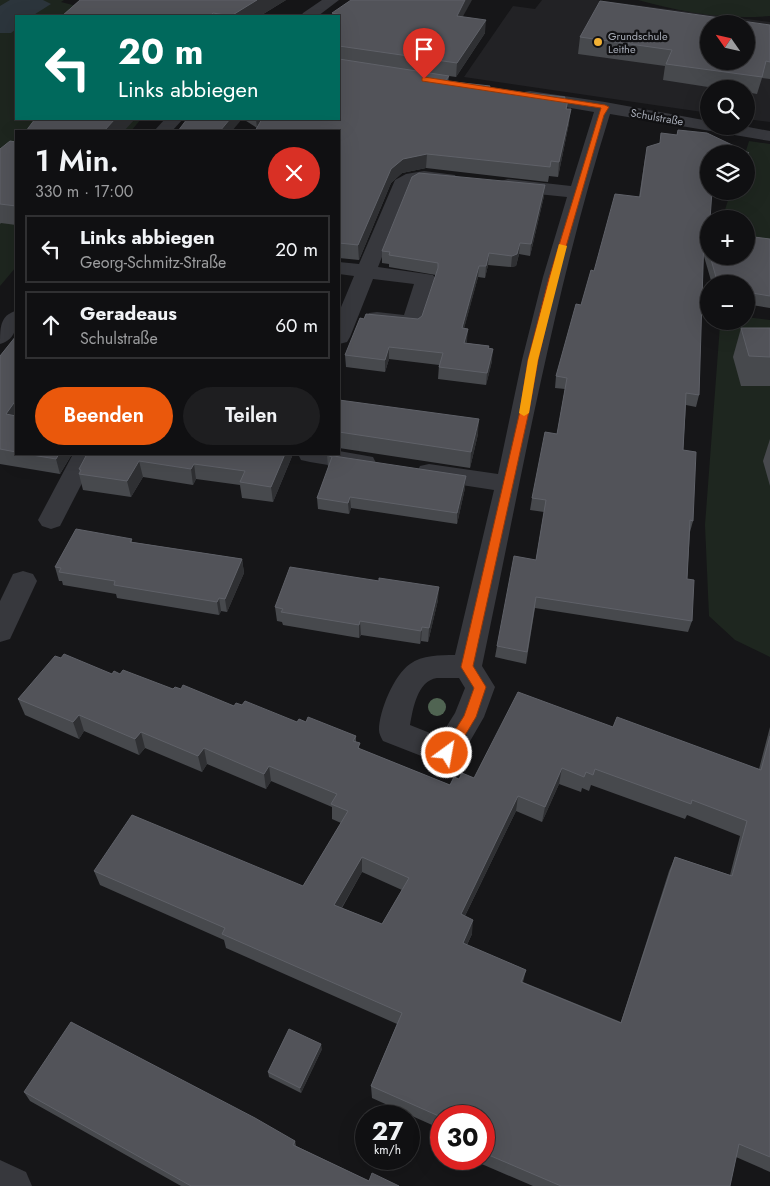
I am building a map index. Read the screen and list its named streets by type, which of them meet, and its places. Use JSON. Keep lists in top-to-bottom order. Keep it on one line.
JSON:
{"streets":{"street":["Schulstraße"]},"places":["Grundschule Leithe"],"north":"top left","page":{"map_buttons":["+","−"],"turn":["20 m","Links abbiegen"],"heading":["1 Min.","330 m · 17:00"],"list":[{"name":"Links abbiegen","note":"Georg-Schmitz-Straße","value":"20 m"},{"name":"Geradeaus","note":"Schulstraße","value":"60 m"}],"buttons":["Beenden","Teilen"],"speed":"27 km/h","limit":"30"}}
